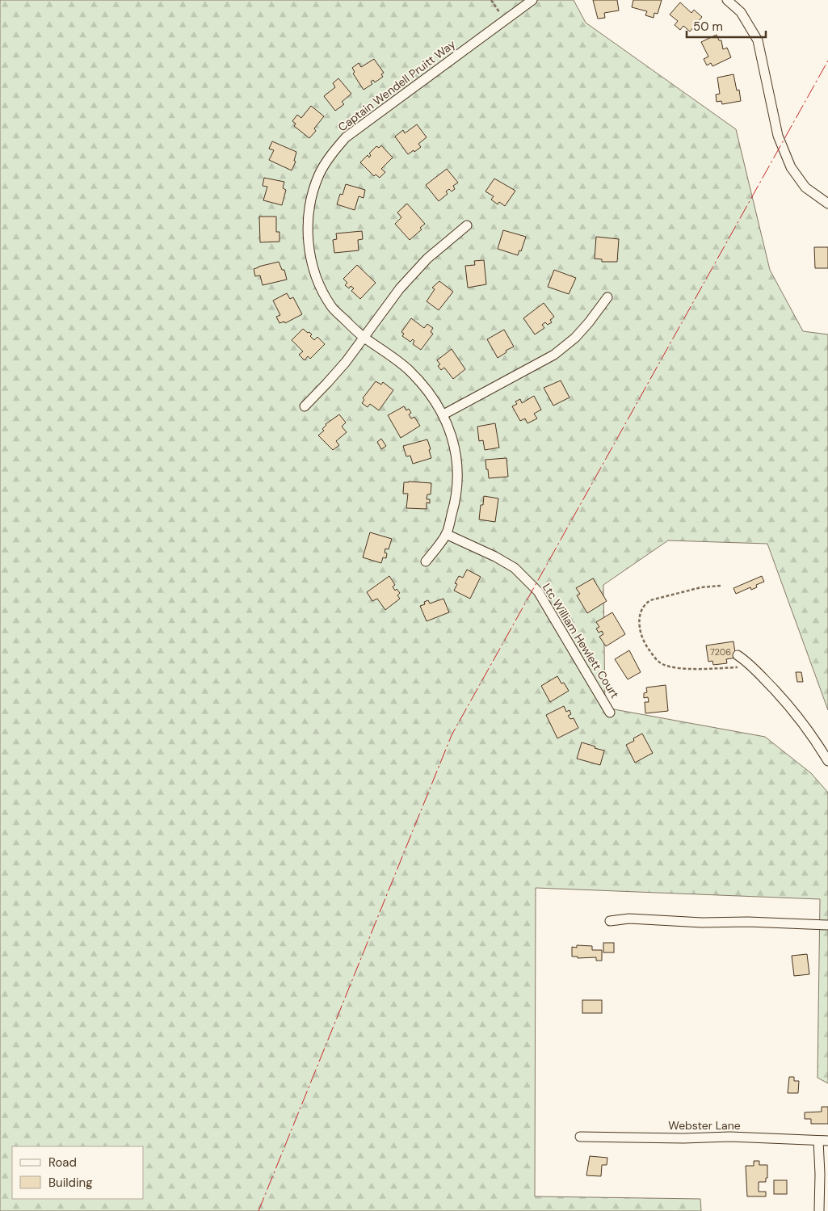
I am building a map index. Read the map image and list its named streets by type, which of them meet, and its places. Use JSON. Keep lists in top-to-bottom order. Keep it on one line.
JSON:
{"streets":{"street":["Captain Wendell Pruitt Way","Ltc William Hewlett Court","Webster Lane"]},"crossings":[["Captain Wendell Pruitt Way","Ltc William Hewlett Court"]],"house_numbers":["7206"],"legend":["Road","Building"],"scale_bar":"50 m"}
